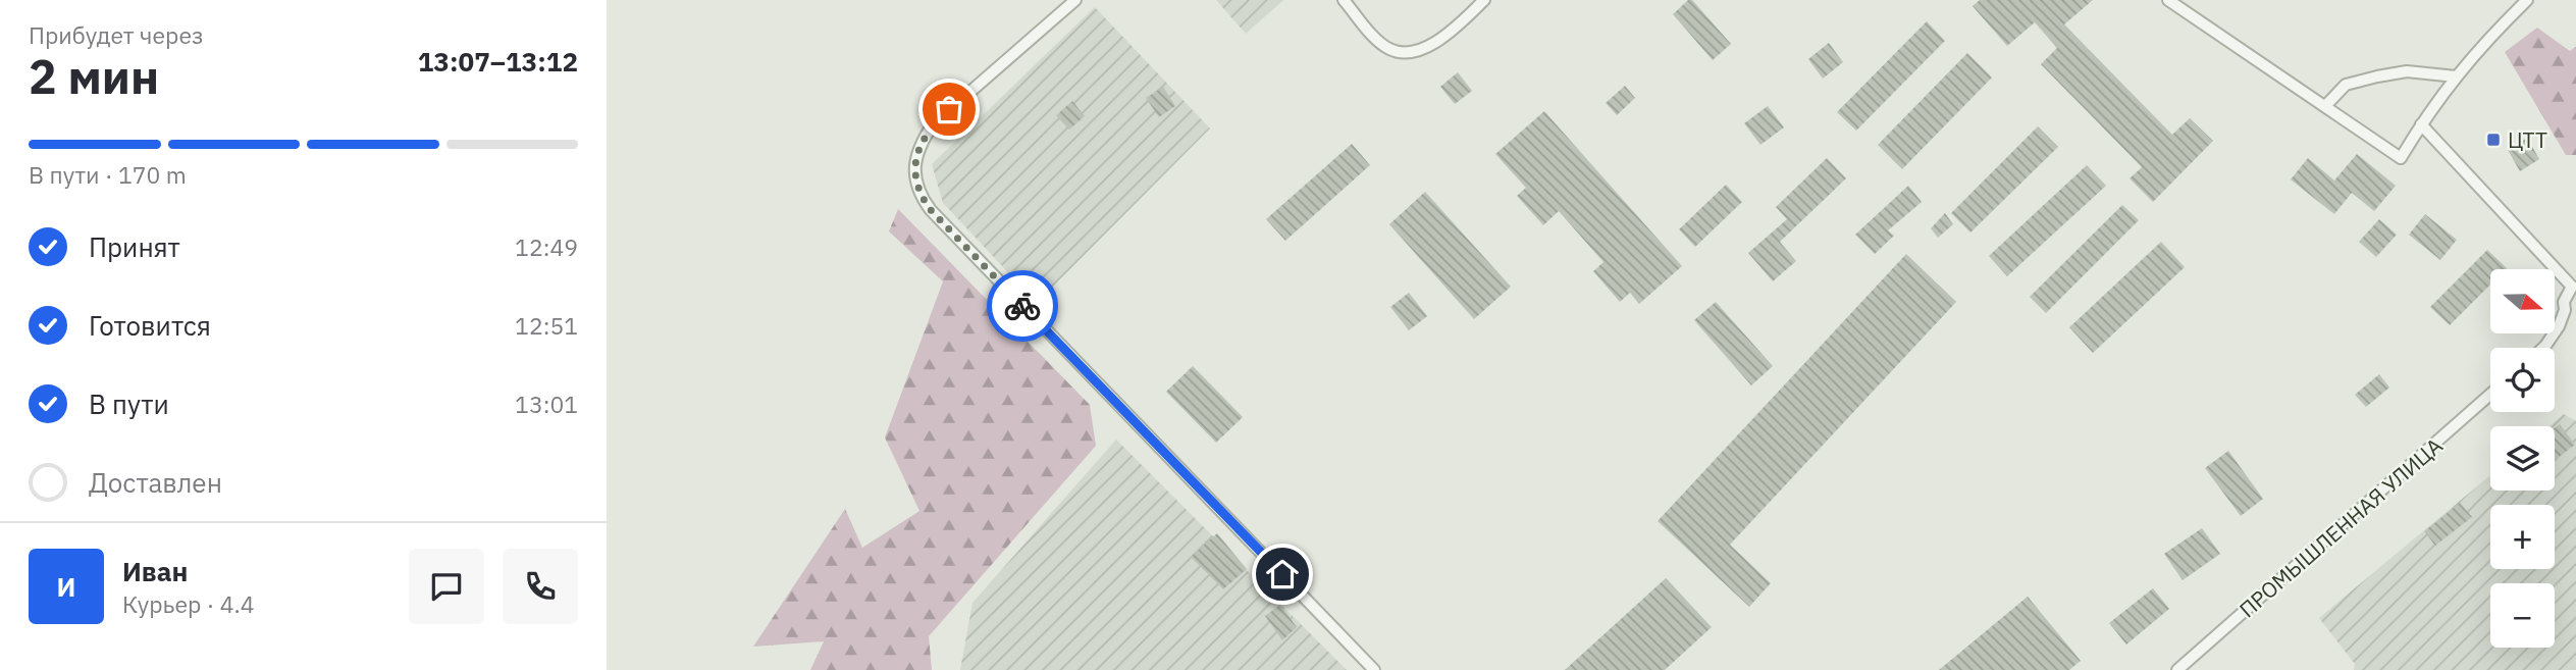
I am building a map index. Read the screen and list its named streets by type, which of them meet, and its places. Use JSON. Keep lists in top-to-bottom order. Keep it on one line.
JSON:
{"streets":{"street":["ПРОМЫШЛЕННАЯ УЛИЦА"]},"places":{"transit":["ЦТТ"]},"north":"right","page":{"heading":["2 мин","Прибудет через","13:07–13:12"],"panel":["Иван","Курьер · 4.4"],"bar":"В пути · 170 m","list":[["Принят","12:49"],["Готовится","12:51"],["В пути","13:01"],"Доставлен"],"map_buttons":["+","−"],"round":"И"}}
